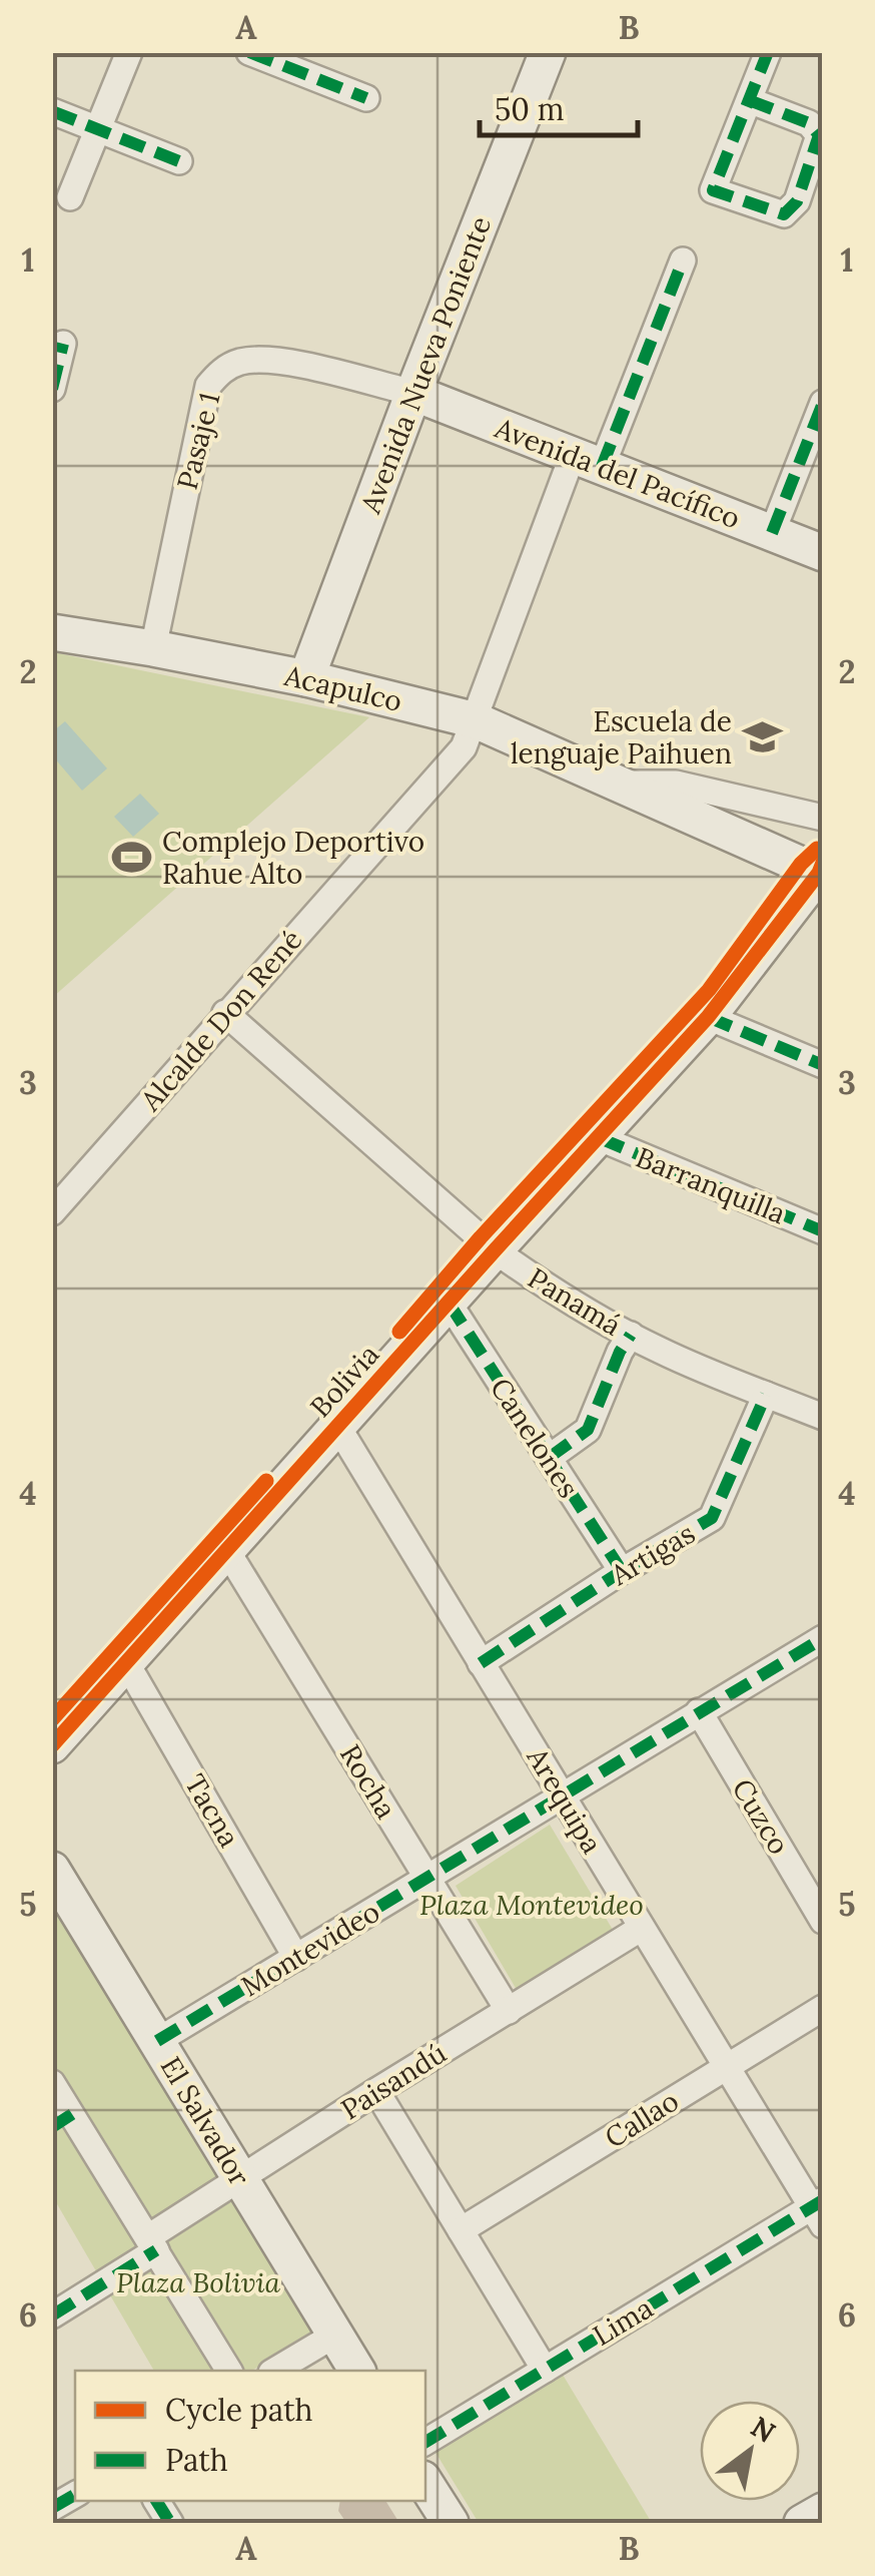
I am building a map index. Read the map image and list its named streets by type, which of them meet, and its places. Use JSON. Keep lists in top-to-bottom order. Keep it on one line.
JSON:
{"streets":{"street":["Avenida Nueva Poniente","Pasaje 1","Avenida del Pacífico","Acapulco","Alcalde Don René","Barranquilla","Panamá","Bolivia","Canelones","Artigas","Rocha","Arequipa","Tacna","Cuzco","Montevideo","Paisandú","Callao","El Salvador","Lima"]},"crossings":[["Avenida Nueva Poniente","Pasaje 1"],["Avenida Nueva Poniente","Avenida del Pacífico"],["Avenida Nueva Poniente","Acapulco"],["Pasaje 1","Avenida del Pacífico"],["Pasaje 1","Acapulco"],["Avenida del Pacífico","Alcalde Don René"],["Acapulco","Alcalde Don René"],["Acapulco","Bolivia"],["Alcalde Don René","Panamá"],["Barranquilla","Bolivia"],["Panamá","Bolivia"],["Panamá","Artigas"],["Bolivia","Canelones"],["Bolivia","Rocha"],["Bolivia","Arequipa"],["Bolivia","Tacna"],["Canelones","Artigas"],["Artigas","Arequipa"],["Rocha","Montevideo"],["Rocha","Paisandú"],["Arequipa","Montevideo"],["Arequipa","Paisandú"],["Arequipa","Callao"],["Arequipa","Lima"],["Tacna","Montevideo"],["Cuzco","Montevideo"],["Montevideo","El Salvador"],["Paisandú","El Salvador"]],"parks":["Plaza Montevideo","Plaza Bolivia"],"places":{"school or university":["Escuela de lenguaje Paihuen"],"sports":["Complejo Deportivo Rahue Alto"]},"legend":["Cycle path","Path"],"scale_bar":"50 m","north":"top right","grid":{"columns":["A","B"],"rows":["1","2","3","4","5","6"]}}
